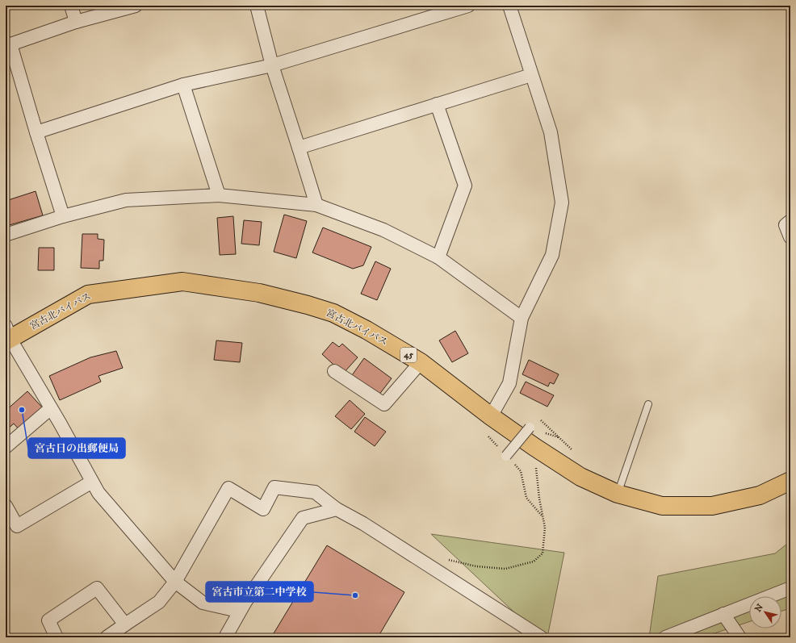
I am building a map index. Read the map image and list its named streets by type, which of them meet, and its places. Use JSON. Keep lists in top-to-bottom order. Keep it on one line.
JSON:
{"streets":{"highway":["宮古北バイパス","45"]},"places":["宮古日の出郵便局","宮古市立第二中学校"],"north":"top left"}
